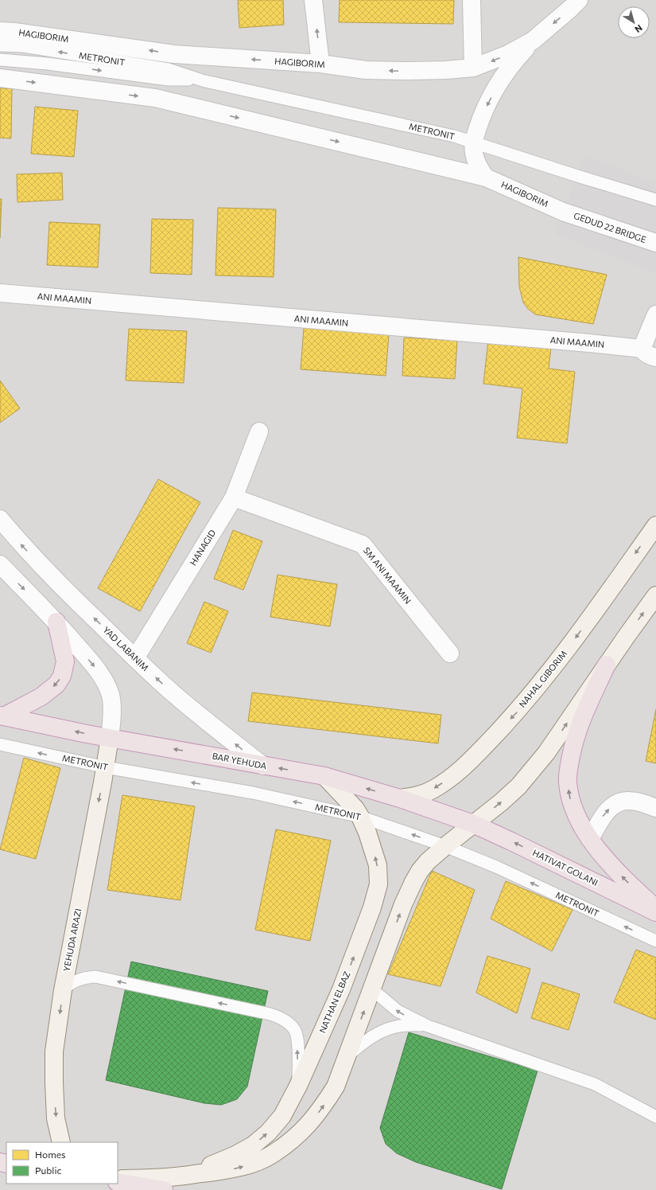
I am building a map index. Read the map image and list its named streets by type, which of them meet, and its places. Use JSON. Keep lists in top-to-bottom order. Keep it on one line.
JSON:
{"streets":{"highway":["BAR YEHUDA","HATIVAT GOLANI"],"main road":["NAHAL GIBORIM","YEHUDA ARAZI","NATHAN ELBAZ"],"street":["HAGIBORIM","GEDUD 22 BRIDGE","ANI MAAMIN","HANAGID","SM ANI MAAMIN","YAD LABANIM"],"lane":["METRONIT"]},"crossings":[["HAGIBORIM","GEDUD 22 BRIDGE"],["METRONIT","YEHUDA ARAZI"],["METRONIT","NATHAN ELBAZ"],["HANAGID","SM ANI MAAMIN"],["HANAGID","YAD LABANIM"],["YAD LABANIM","BAR YEHUDA"],["NAHAL GIBORIM","BAR YEHUDA"],["BAR YEHUDA","HATIVAT GOLANI"],["BAR YEHUDA","YEHUDA ARAZI"],["BAR YEHUDA","NATHAN ELBAZ"],["HATIVAT GOLANI","NATHAN ELBAZ"]],"one_way":["YAD LABANIM","BAR YEHUDA","YEHUDA ARAZI","NATHAN ELBAZ"],"legend":["Homes","Public"],"north":"bottom right"}
